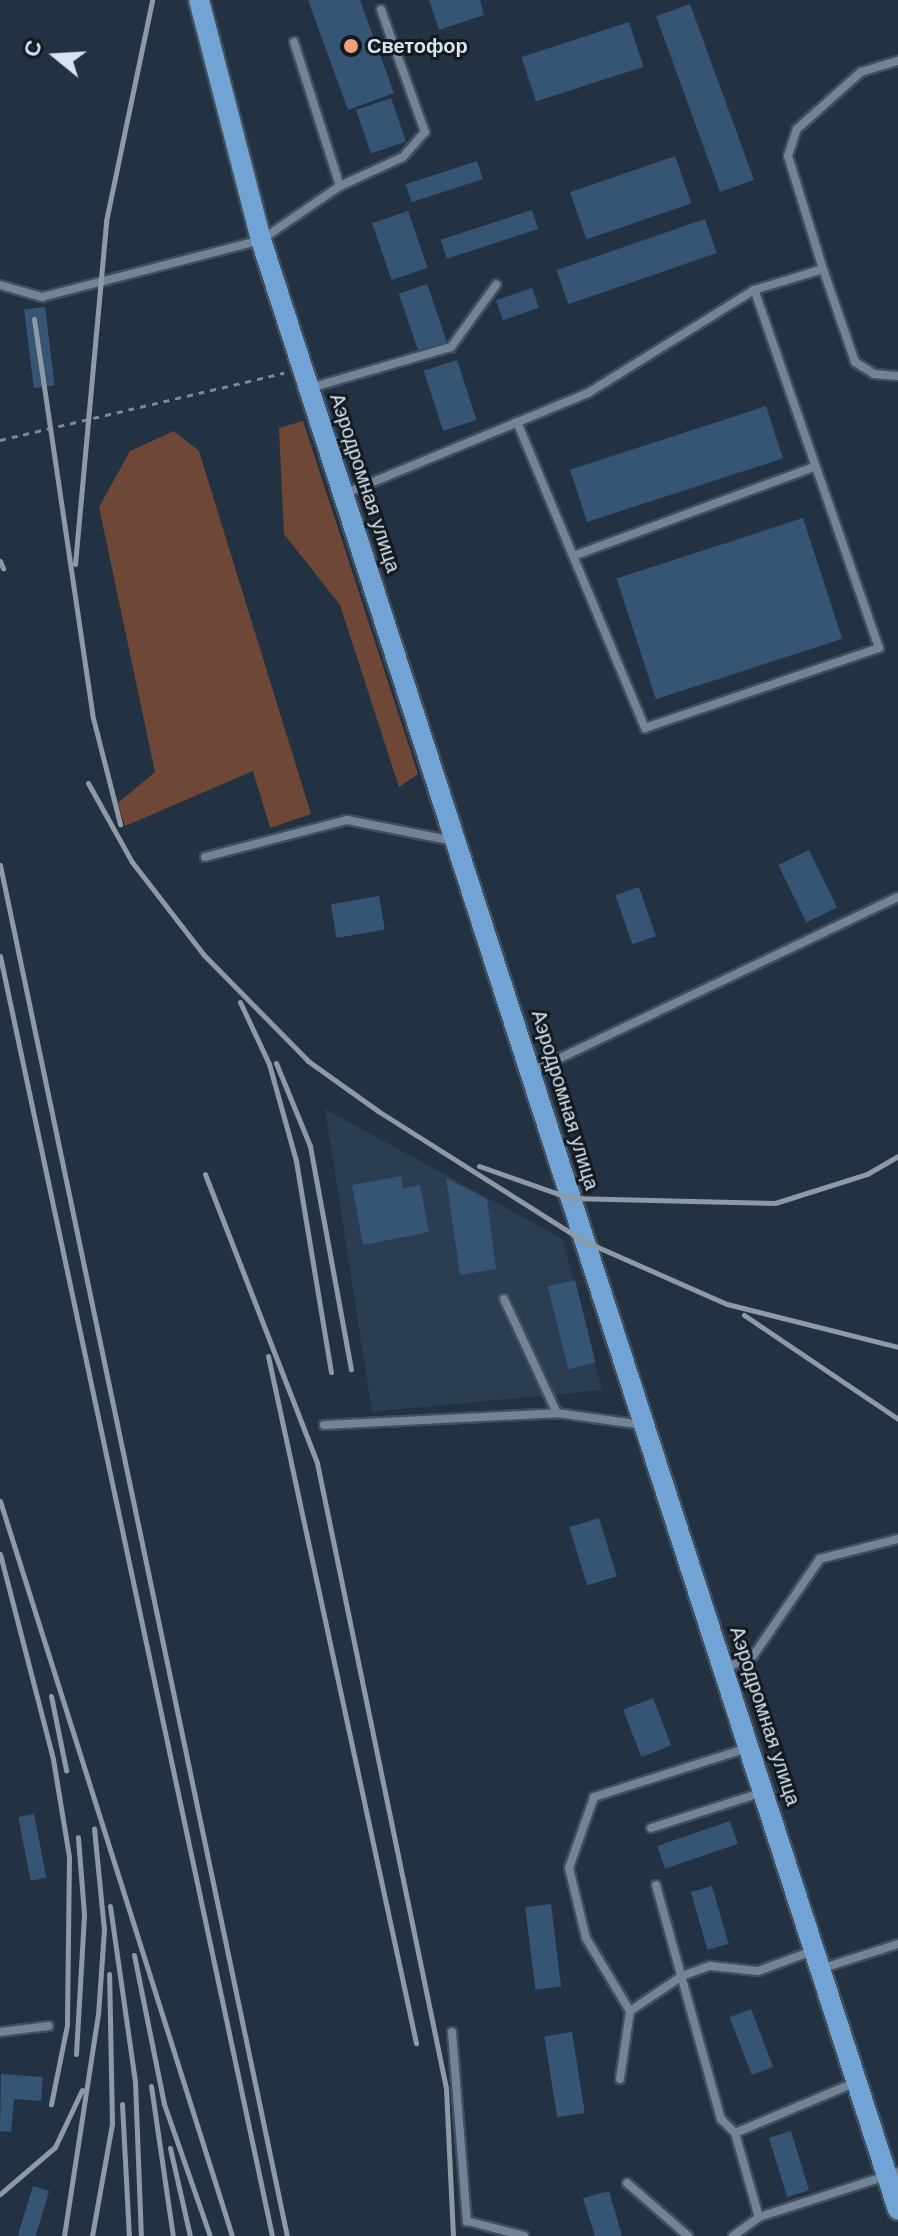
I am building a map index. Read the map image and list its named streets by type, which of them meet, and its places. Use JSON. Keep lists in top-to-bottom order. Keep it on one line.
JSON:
{"streets":{"main road":["Аэродромная улица"]},"places":["Светофор"],"north":"left"}
